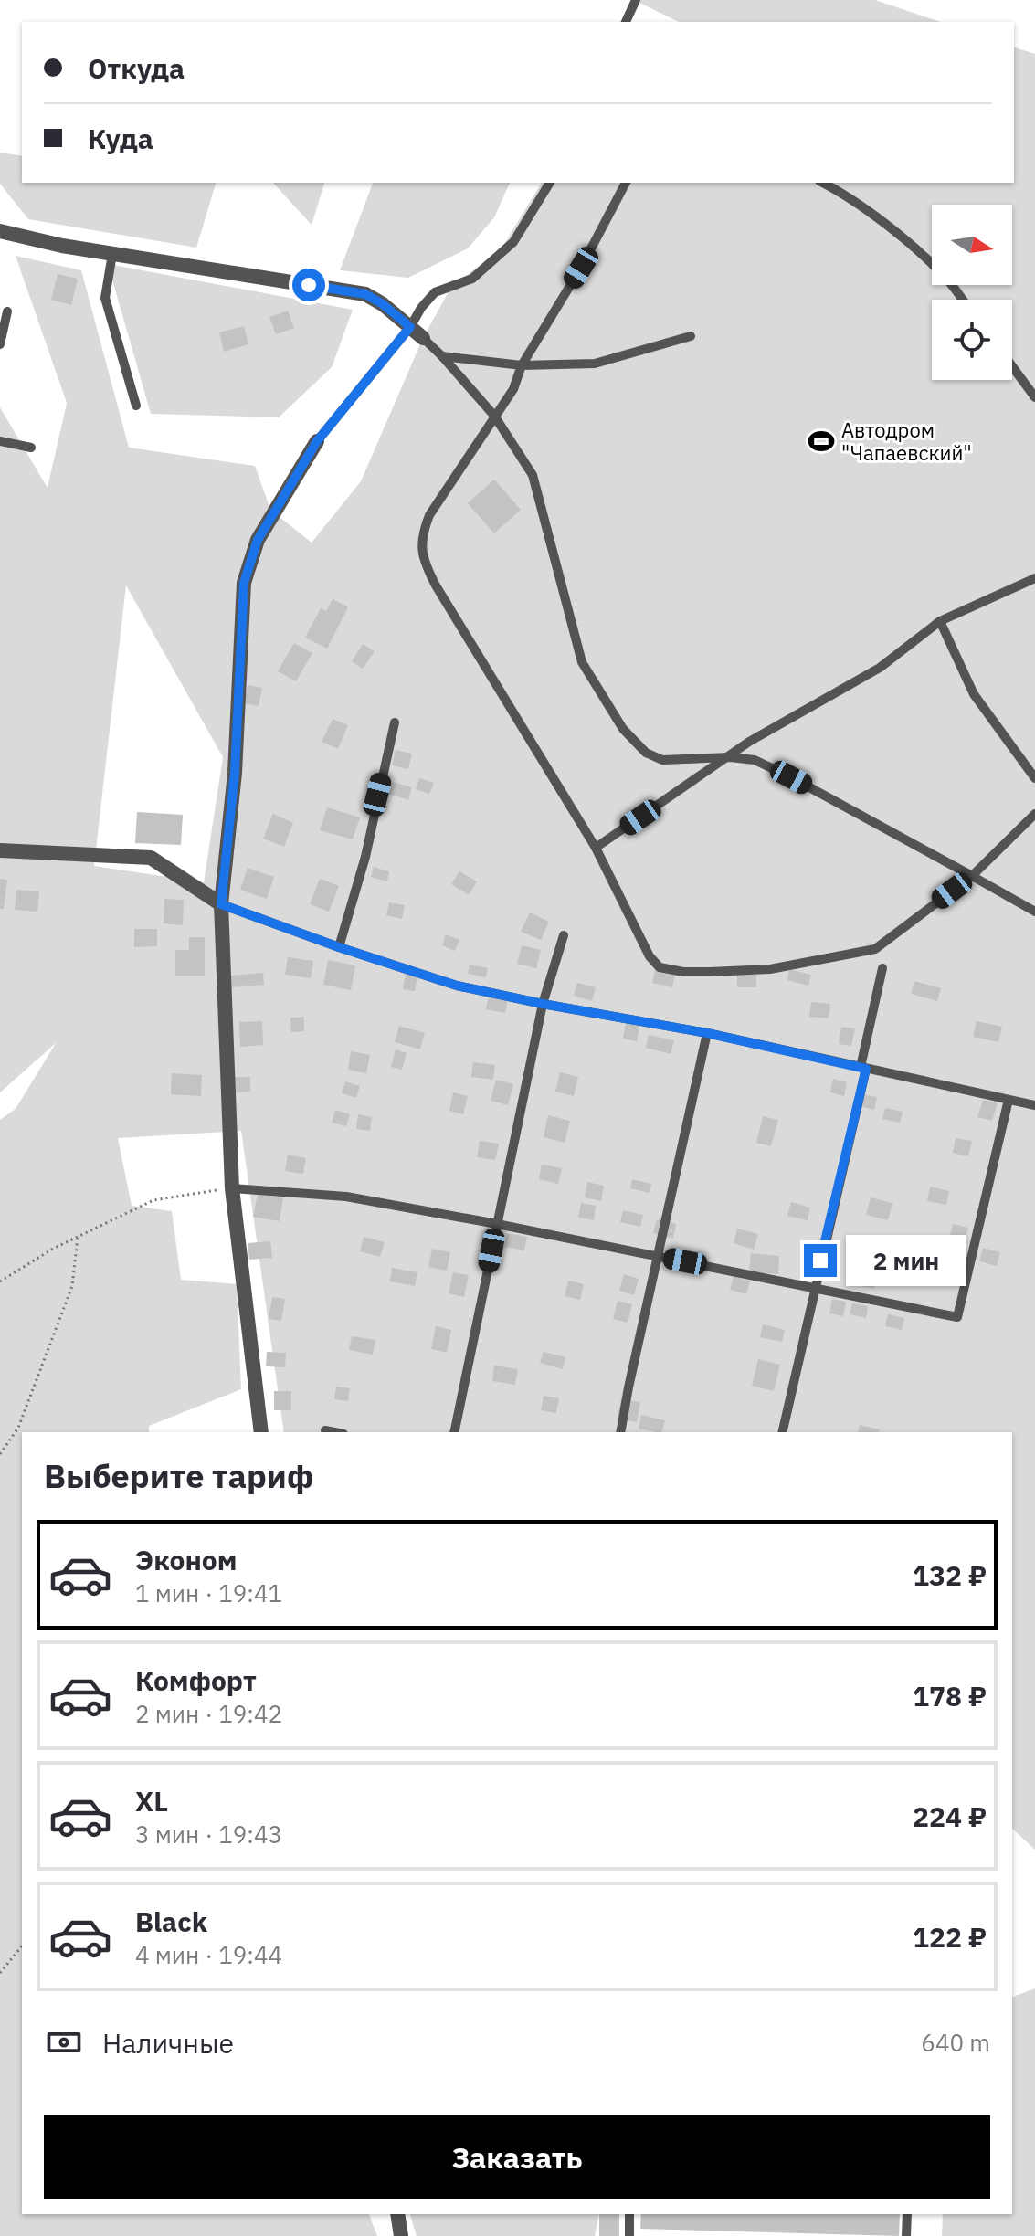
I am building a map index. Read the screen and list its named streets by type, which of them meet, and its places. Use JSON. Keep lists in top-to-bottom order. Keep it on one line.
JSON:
{"places":{"sports":["Автодром \"Чапаевский\""]},"north":"right","page":{"banner":["Откуда","Куда"],"bubble":"2 мин","heading":"Выберите тариф","list":[{"name":"Эконом","note":"1 мин · 19:41","value":"132 ₽"},{"name":"Комфорт","note":"2 мин · 19:42","value":"178 ₽"},{"name":"XL","note":"3 мин · 19:43","value":"224 ₽"},{"name":"Black","note":"4 мин · 19:44","value":"122 ₽"}],"pay":["Наличные","640 m"],"buttons":"Заказать"}}
